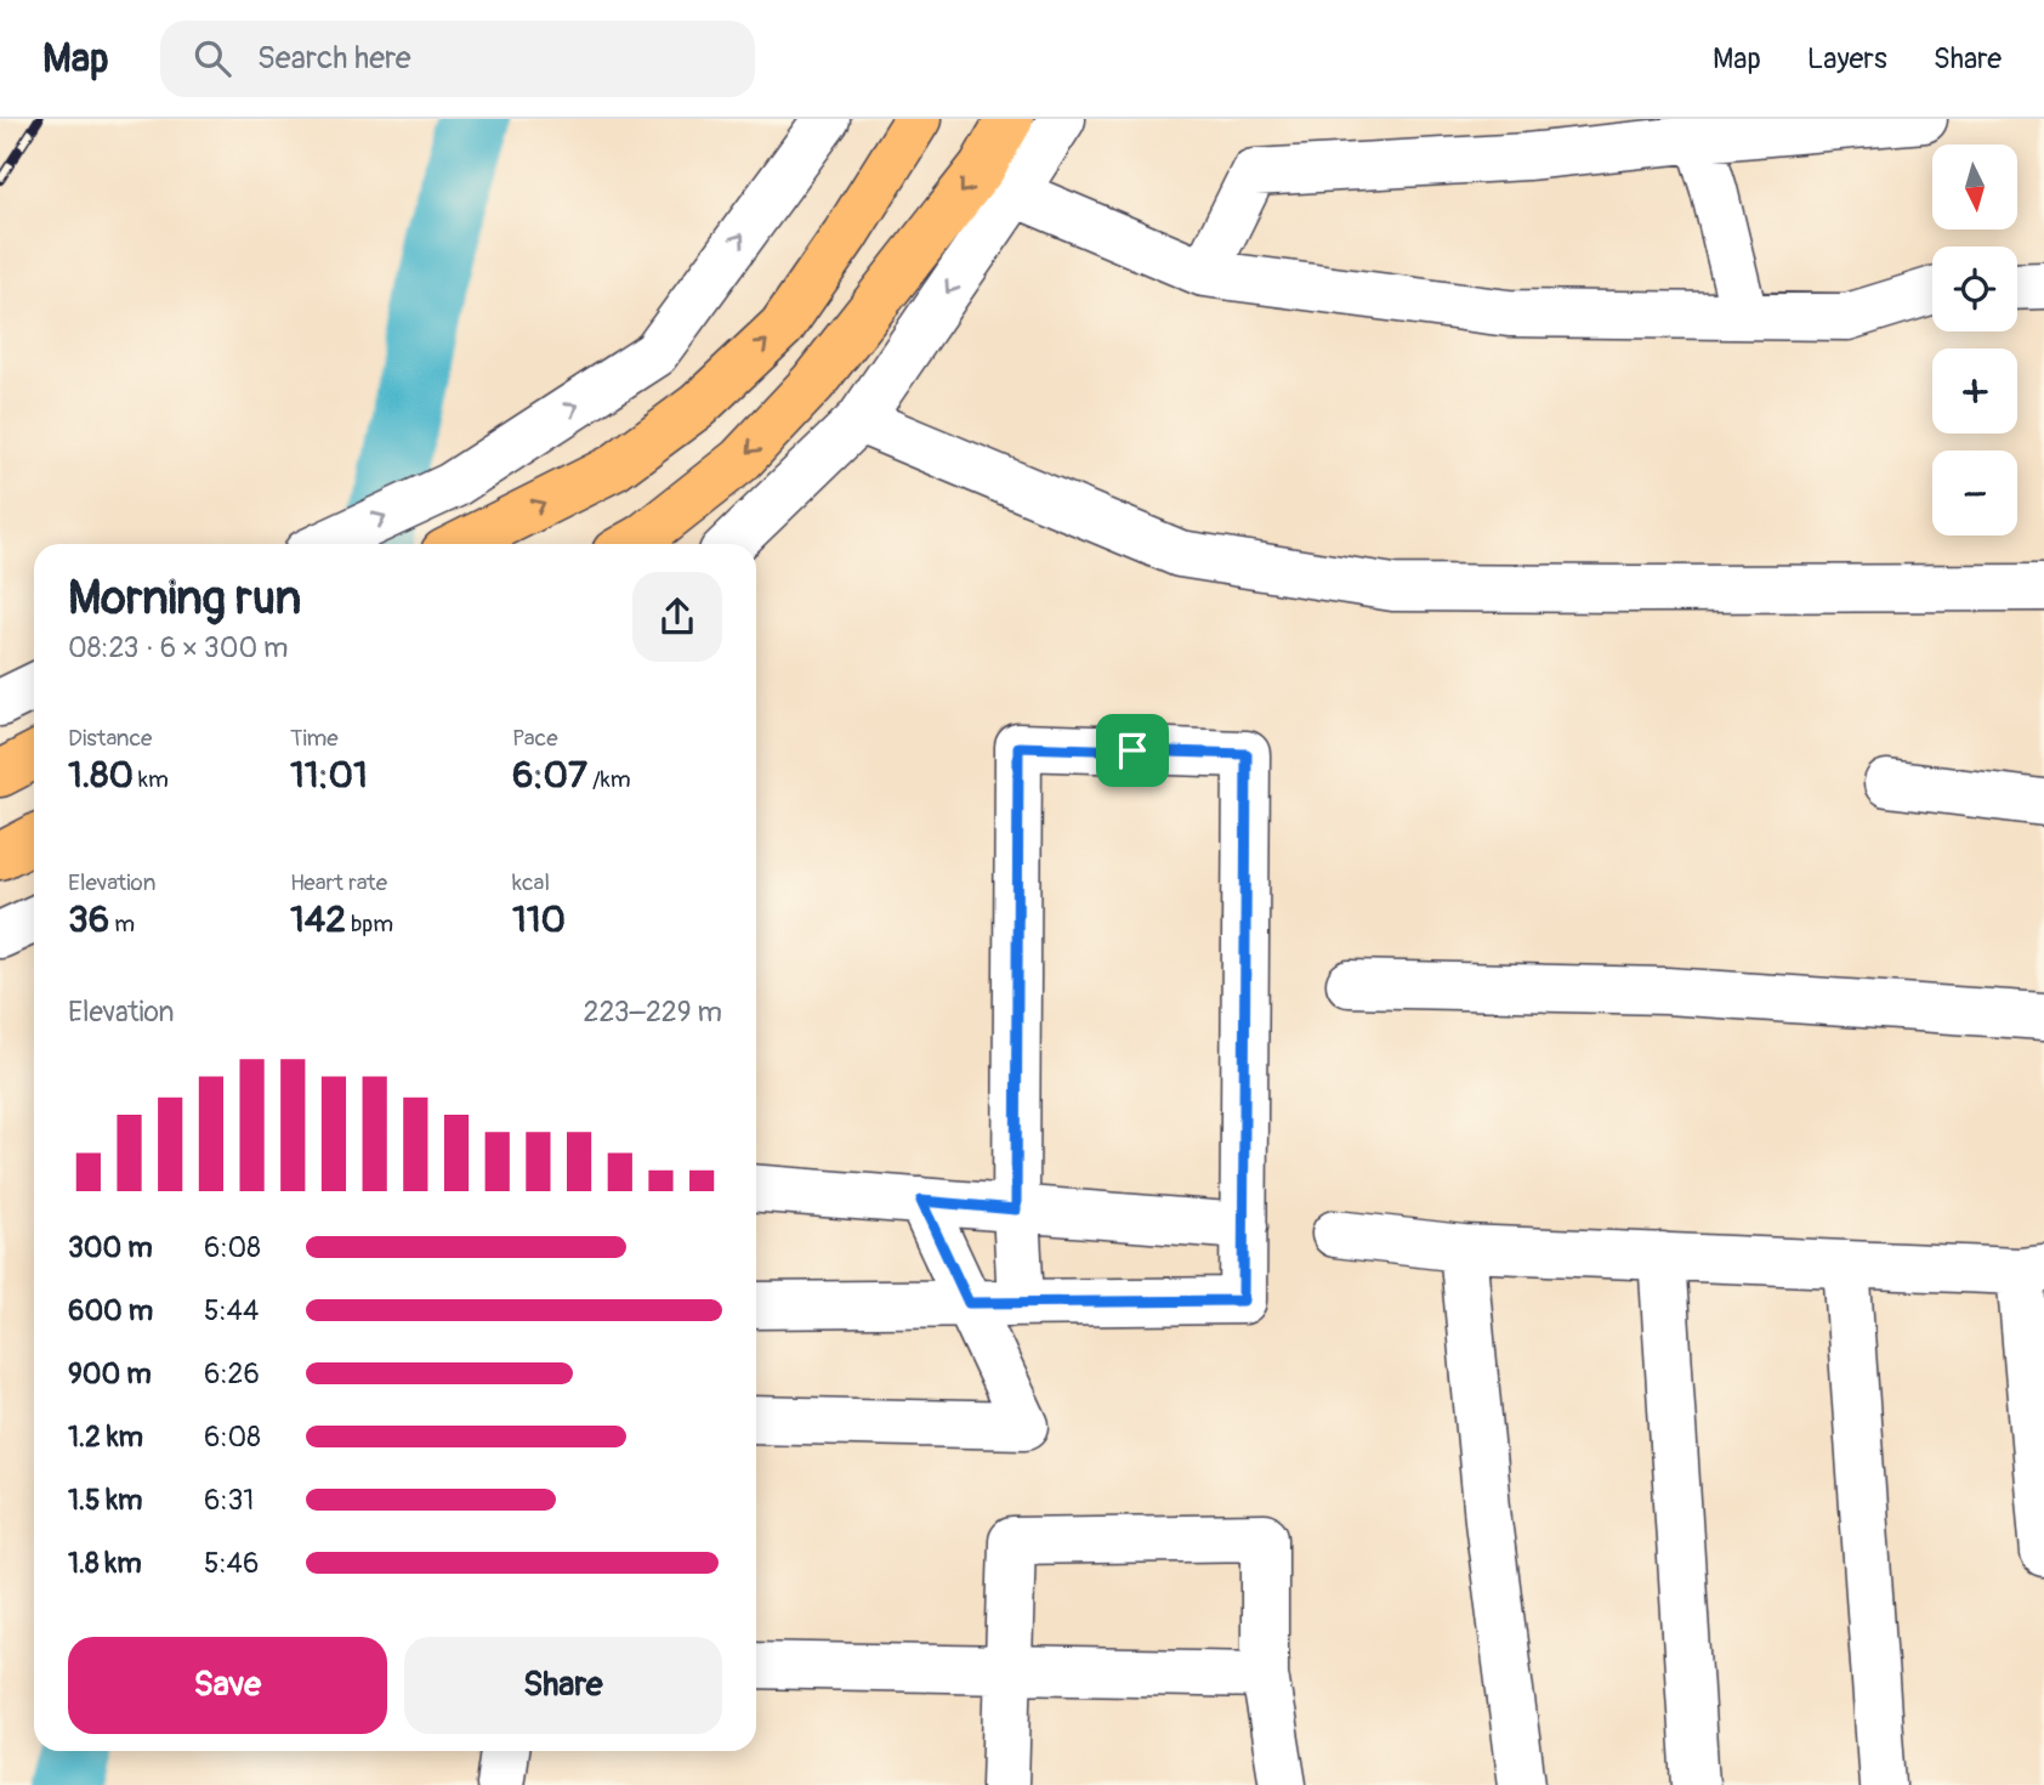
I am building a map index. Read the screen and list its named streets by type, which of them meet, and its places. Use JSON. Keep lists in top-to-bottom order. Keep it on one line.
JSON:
{"north":"bottom","page":{"header":"Map","search":"Search here","nav":["Map","Layers","Share"],"map_buttons":["+","−"],"heading":["Morning run","08:23 · 6 × 300 m"],"stats":[["Distance","1.80 km"],["Time","11:01"],["Pace","6:07 /km"],["Elevation","36 m"],["Heart rate","142 bpm"],["kcal","110"]],"chart":["Elevation","223–229 m"],"list":[{"name":"300 m","note":"6:08"},{"name":"600 m","note":"5:44"},{"name":"900 m","note":"6:26"},{"name":"1.2 km","note":"6:08"},{"name":"1.5 km","note":"6:31"},{"name":"1.8 km","note":"5:46"}],"buttons":["Save","Share"]}}
